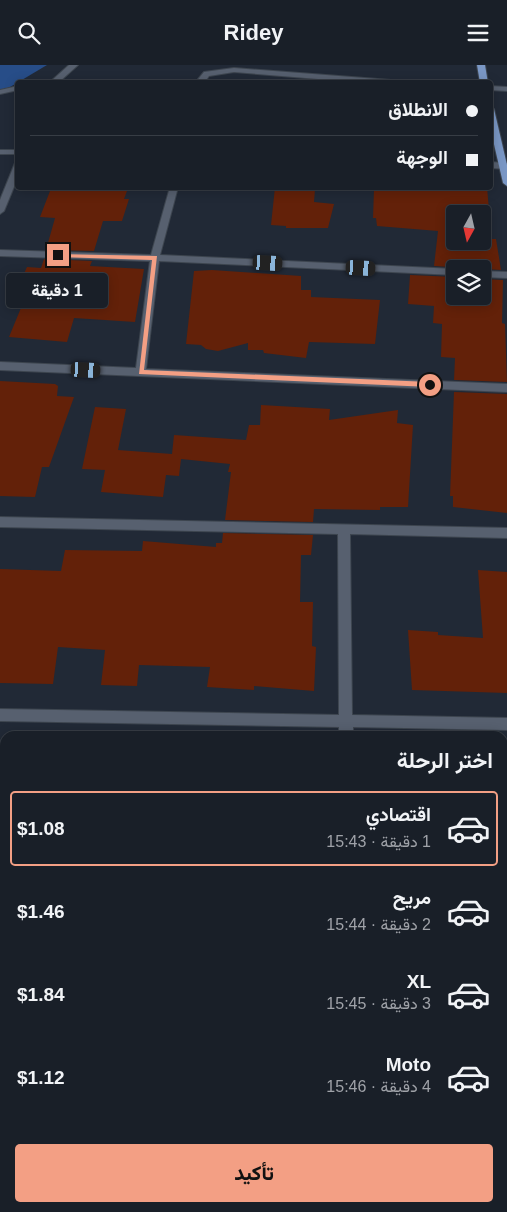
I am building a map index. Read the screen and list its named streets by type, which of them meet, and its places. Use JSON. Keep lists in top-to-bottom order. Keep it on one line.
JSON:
{"north":"bottom","page":{"header":"Ridey","banner":["الانطلاق","الوجهة"],"bubble":"1 دقيقة","heading":"اختر الرحلة","list":[{"name":"اقتصادي","note":"1 دقيقة · 15:43","value":"$1.08"},{"name":"مريح","note":"2 دقيقة · 15:44","value":"$1.46"},{"name":"XL","note":"3 دقيقة · 15:45","value":"$1.84"},{"name":"Moto","note":"4 دقيقة · 15:46","value":"$1.12"}],"buttons":"تأكيد"}}
